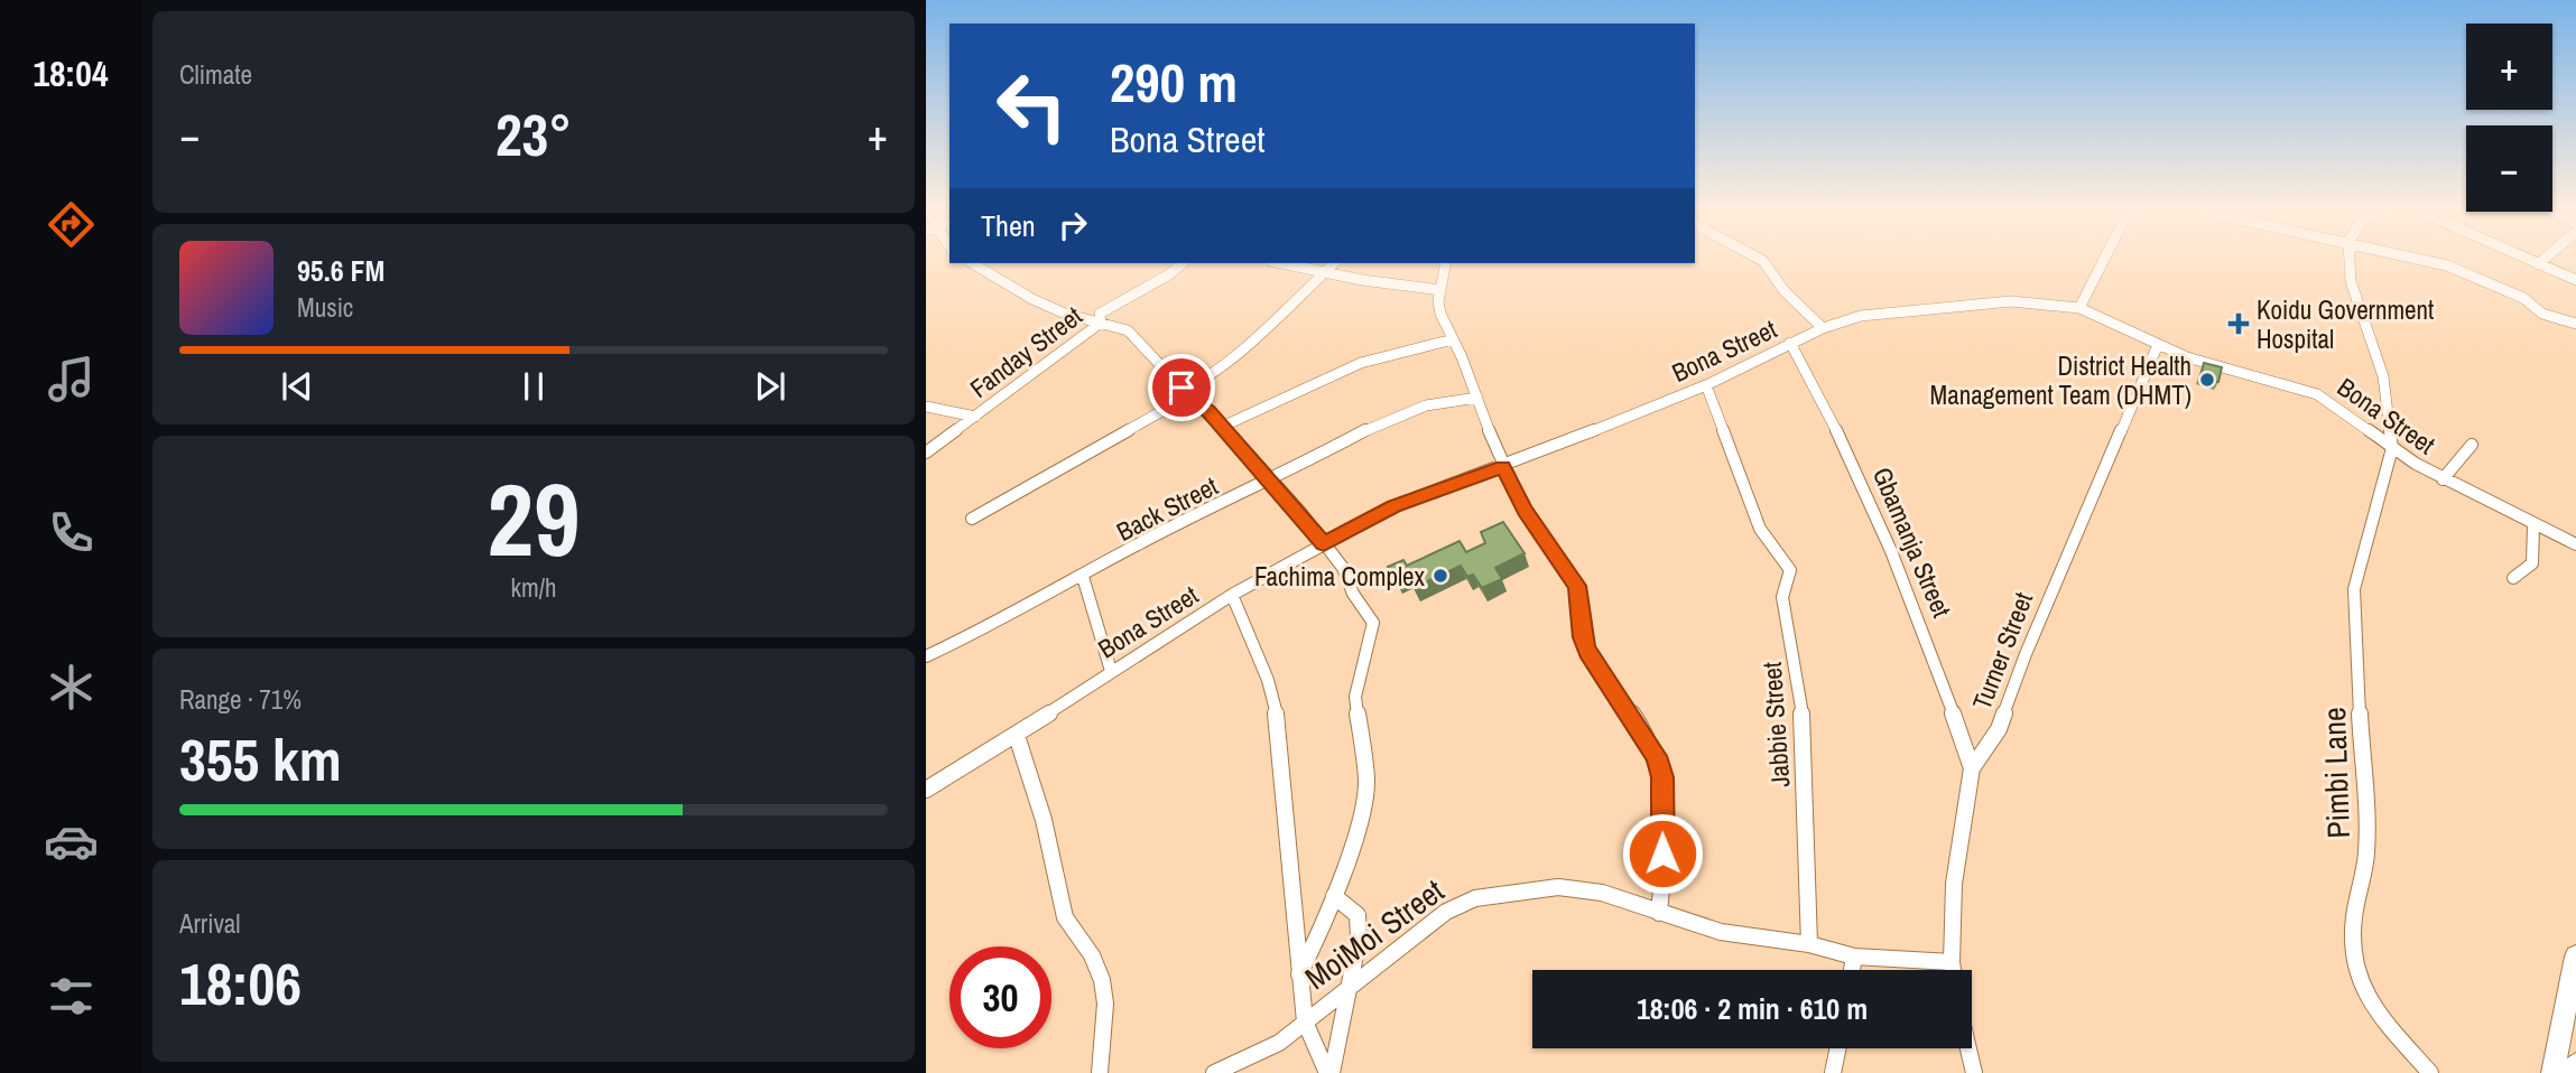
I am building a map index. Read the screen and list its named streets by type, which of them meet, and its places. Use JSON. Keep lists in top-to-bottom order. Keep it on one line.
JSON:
{"streets":{"street":["Bona Street","Fanday Street","Back Street","Gbamanja Street","Turner Street","Jabbie Street","Pimbi Lane","MoiMoi Street"]},"crossings":[["Bona Street","Gbamanja Street"],["Bona Street","Turner Street"],["Bona Street","Jabbie Street"],["Bona Street","Pimbi Lane"],["Gbamanja Street","Turner Street"],["Turner Street","MoiMoi Street"],["Jabbie Street","MoiMoi Street"]],"places":{"health":["Koidu Government Hospital"],"other":["District Health Management Team (DHMT)","Fachima Complex"]},"page":{"tabs":"18:04","tile":["Climate",["29","km/h"],["Range · 71%","355 km"],["Arrival","18:06"]],"map_buttons":["+","−"],"turn":["290 m","Bona Street"],"heat":["−","23°","+"],"then":"Then","song":["95.6 FM","Music"],"limit":"30","trip":"18:06 · 2 min · 610 m"}}
